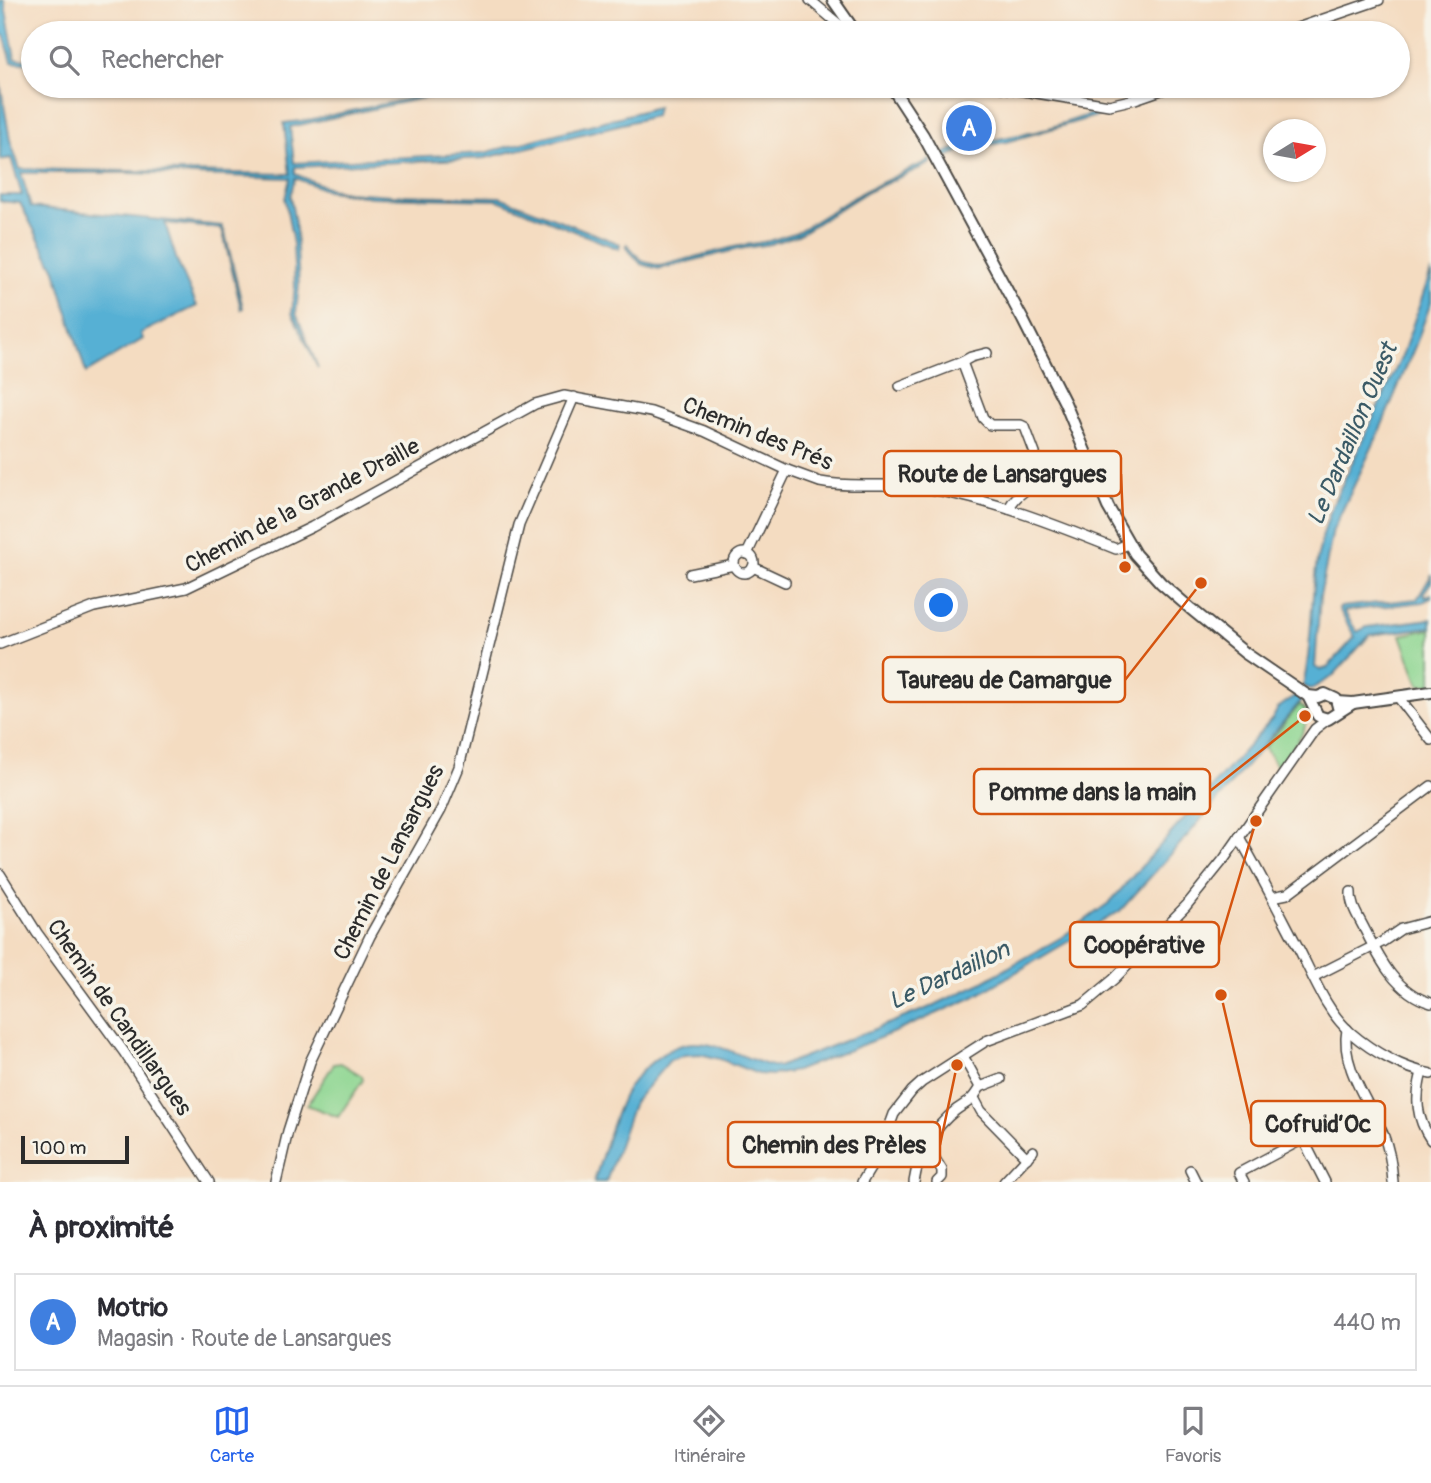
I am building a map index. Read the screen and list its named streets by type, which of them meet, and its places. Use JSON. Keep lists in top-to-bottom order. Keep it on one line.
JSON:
{"streets":{"street":["Chemin des Prés","Chemin de la Grande Draille","Chemin de Lansargues","Chemin de Candillargues"]},"crossings":[["Chemin des Prés","Chemin de la Grande Draille"],["Chemin des Prés","Chemin de Lansargues"],["Chemin de la Grande Draille","Chemin de Lansargues"]],"water":["Le Dardaillon Ouest","Le Dardaillon"],"places":["Route de Lansargues","Taureau de Camargue","Pomme dans la main","Coopérative","Cofruid’Oc","Chemin des Prèles"],"scale_bar":"100 m","north":"right","page":{"search":"Rechercher","pins":"A","scale":"100 m","heading":"À proximité","list":[{"mark":"A","name":"Motrio","note":"Magasin · Route de Lansargues","value":"440 m"}],"nav":["Carte","Itinéraire","Favoris"]}}
